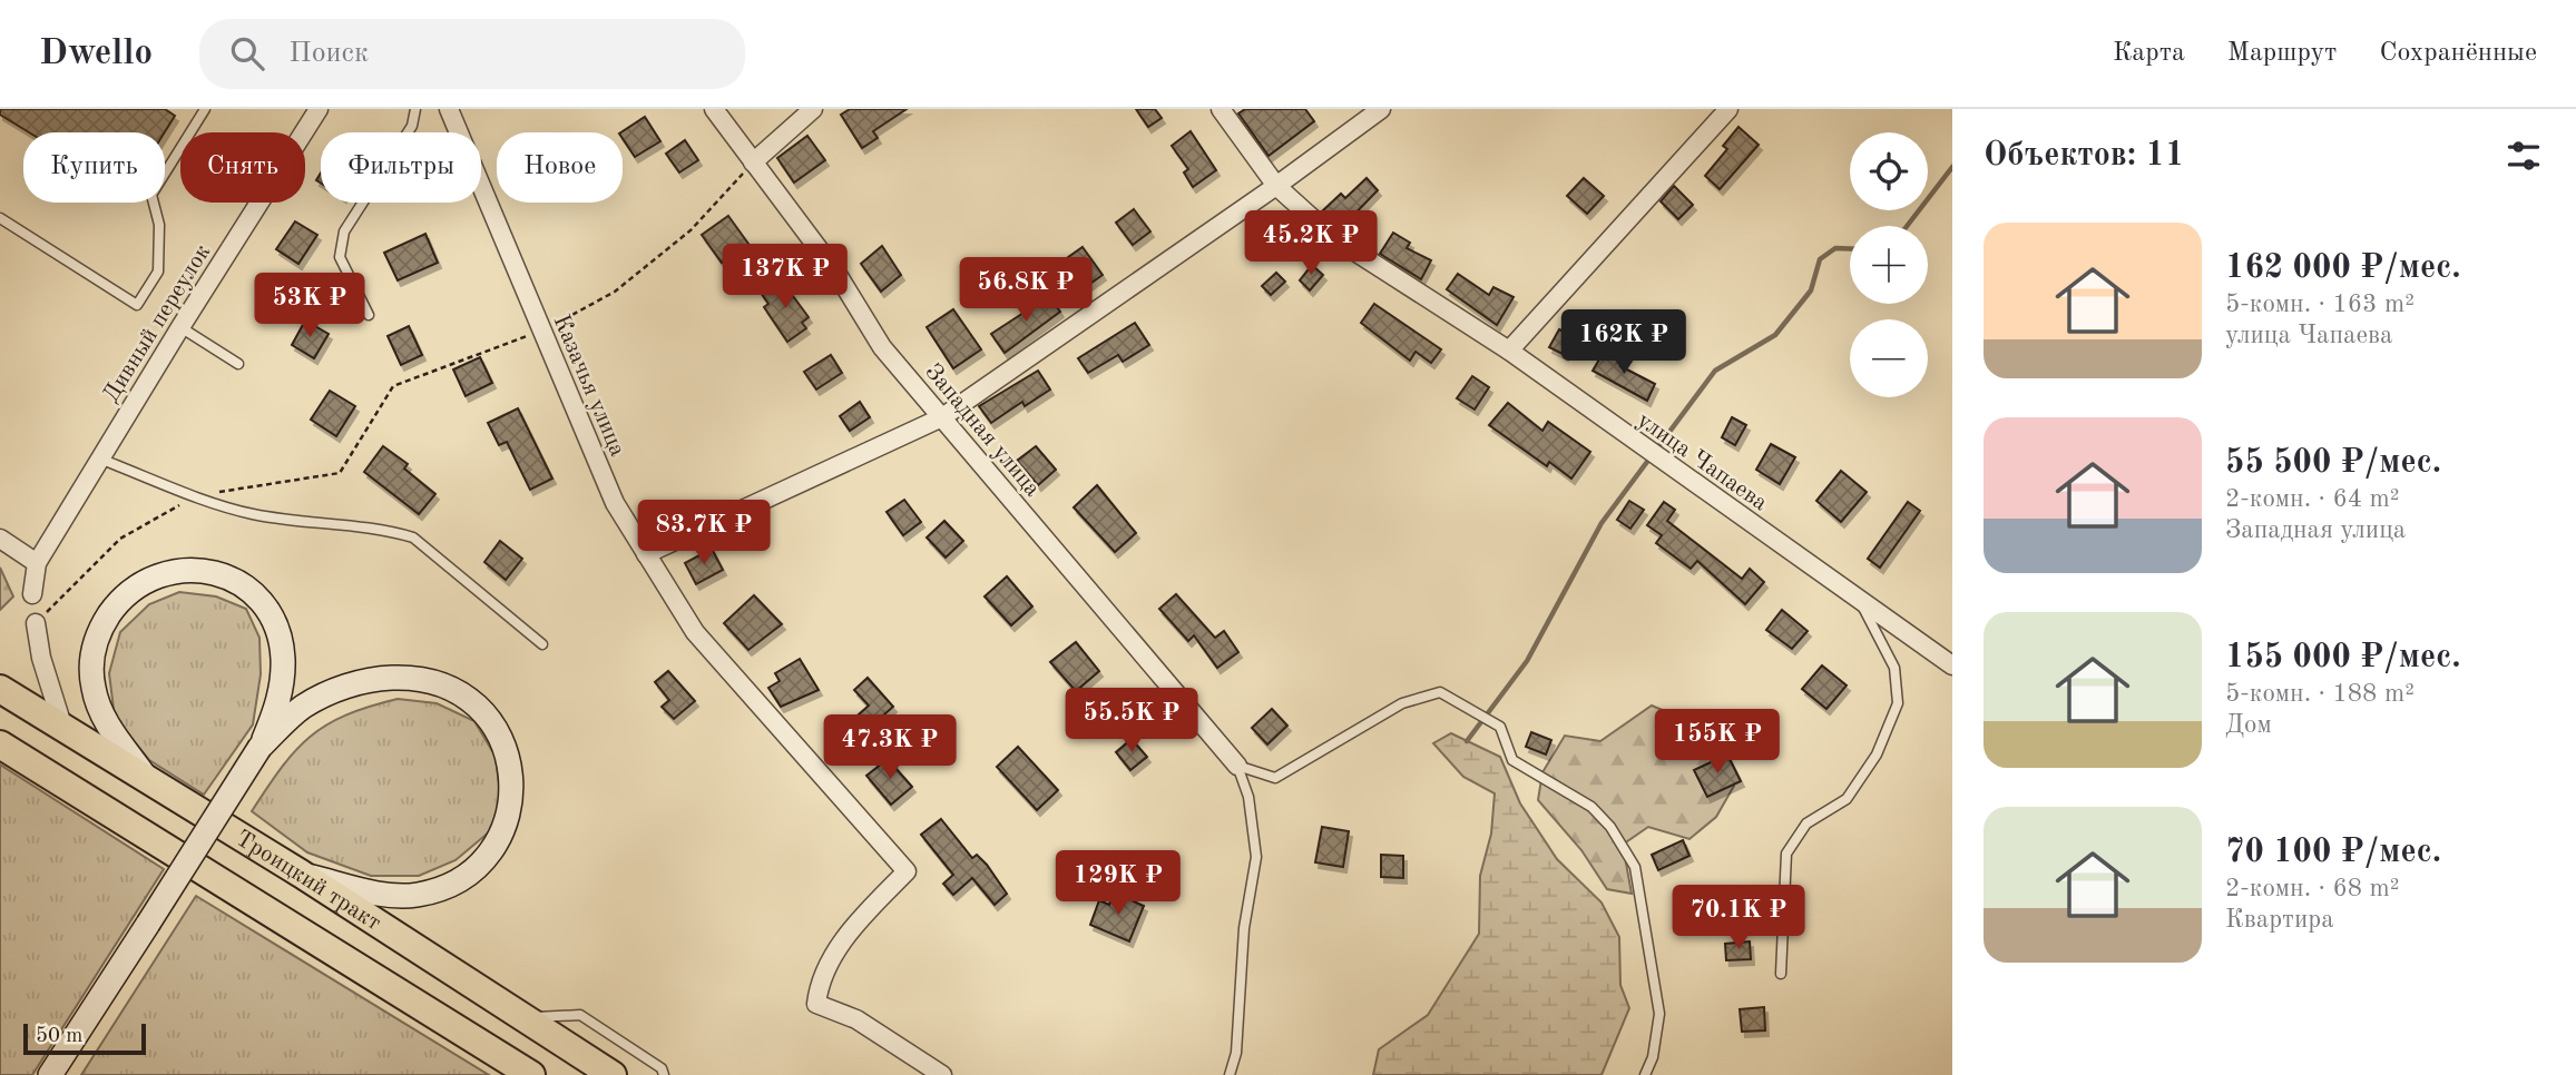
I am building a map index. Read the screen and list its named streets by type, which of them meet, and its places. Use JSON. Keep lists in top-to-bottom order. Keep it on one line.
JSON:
{"streets":{"main road":["Троицкий тракт"],"street":["Дивный переулок","Казачья улица","Западная улица","улица Чапаева"]},"scale_bar":"50 m","page":{"header":"Dwello","search":"Поиск","nav":["Карта","Маршрут","Сохранённые"],"heading":"Объектов: 11","map_buttons":["+","−"],"chip":["Купить","Снять","Фильтры","Новое"],"list":[{"name":"162 000 ₽/мес.","note":"5-комн. · 163 m² · улица Чапаева"},{"name":"55 500 ₽/мес.","note":"2-комн. · 64 m² · Западная улица"},{"name":"155 000 ₽/мес.","note":"5-комн. · 188 m² · Дом"},{"name":"70 100 ₽/мес.","note":"2-комн. · 68 m² · Квартира"}],"price":["45.2K ₽","137K ₽","56.8K ₽","53K ₽","162K ₽","83.7K ₽","55.5K ₽","155K ₽","47.3K ₽","129K ₽","70.1K ₽"],"scale":"50 m"}}
